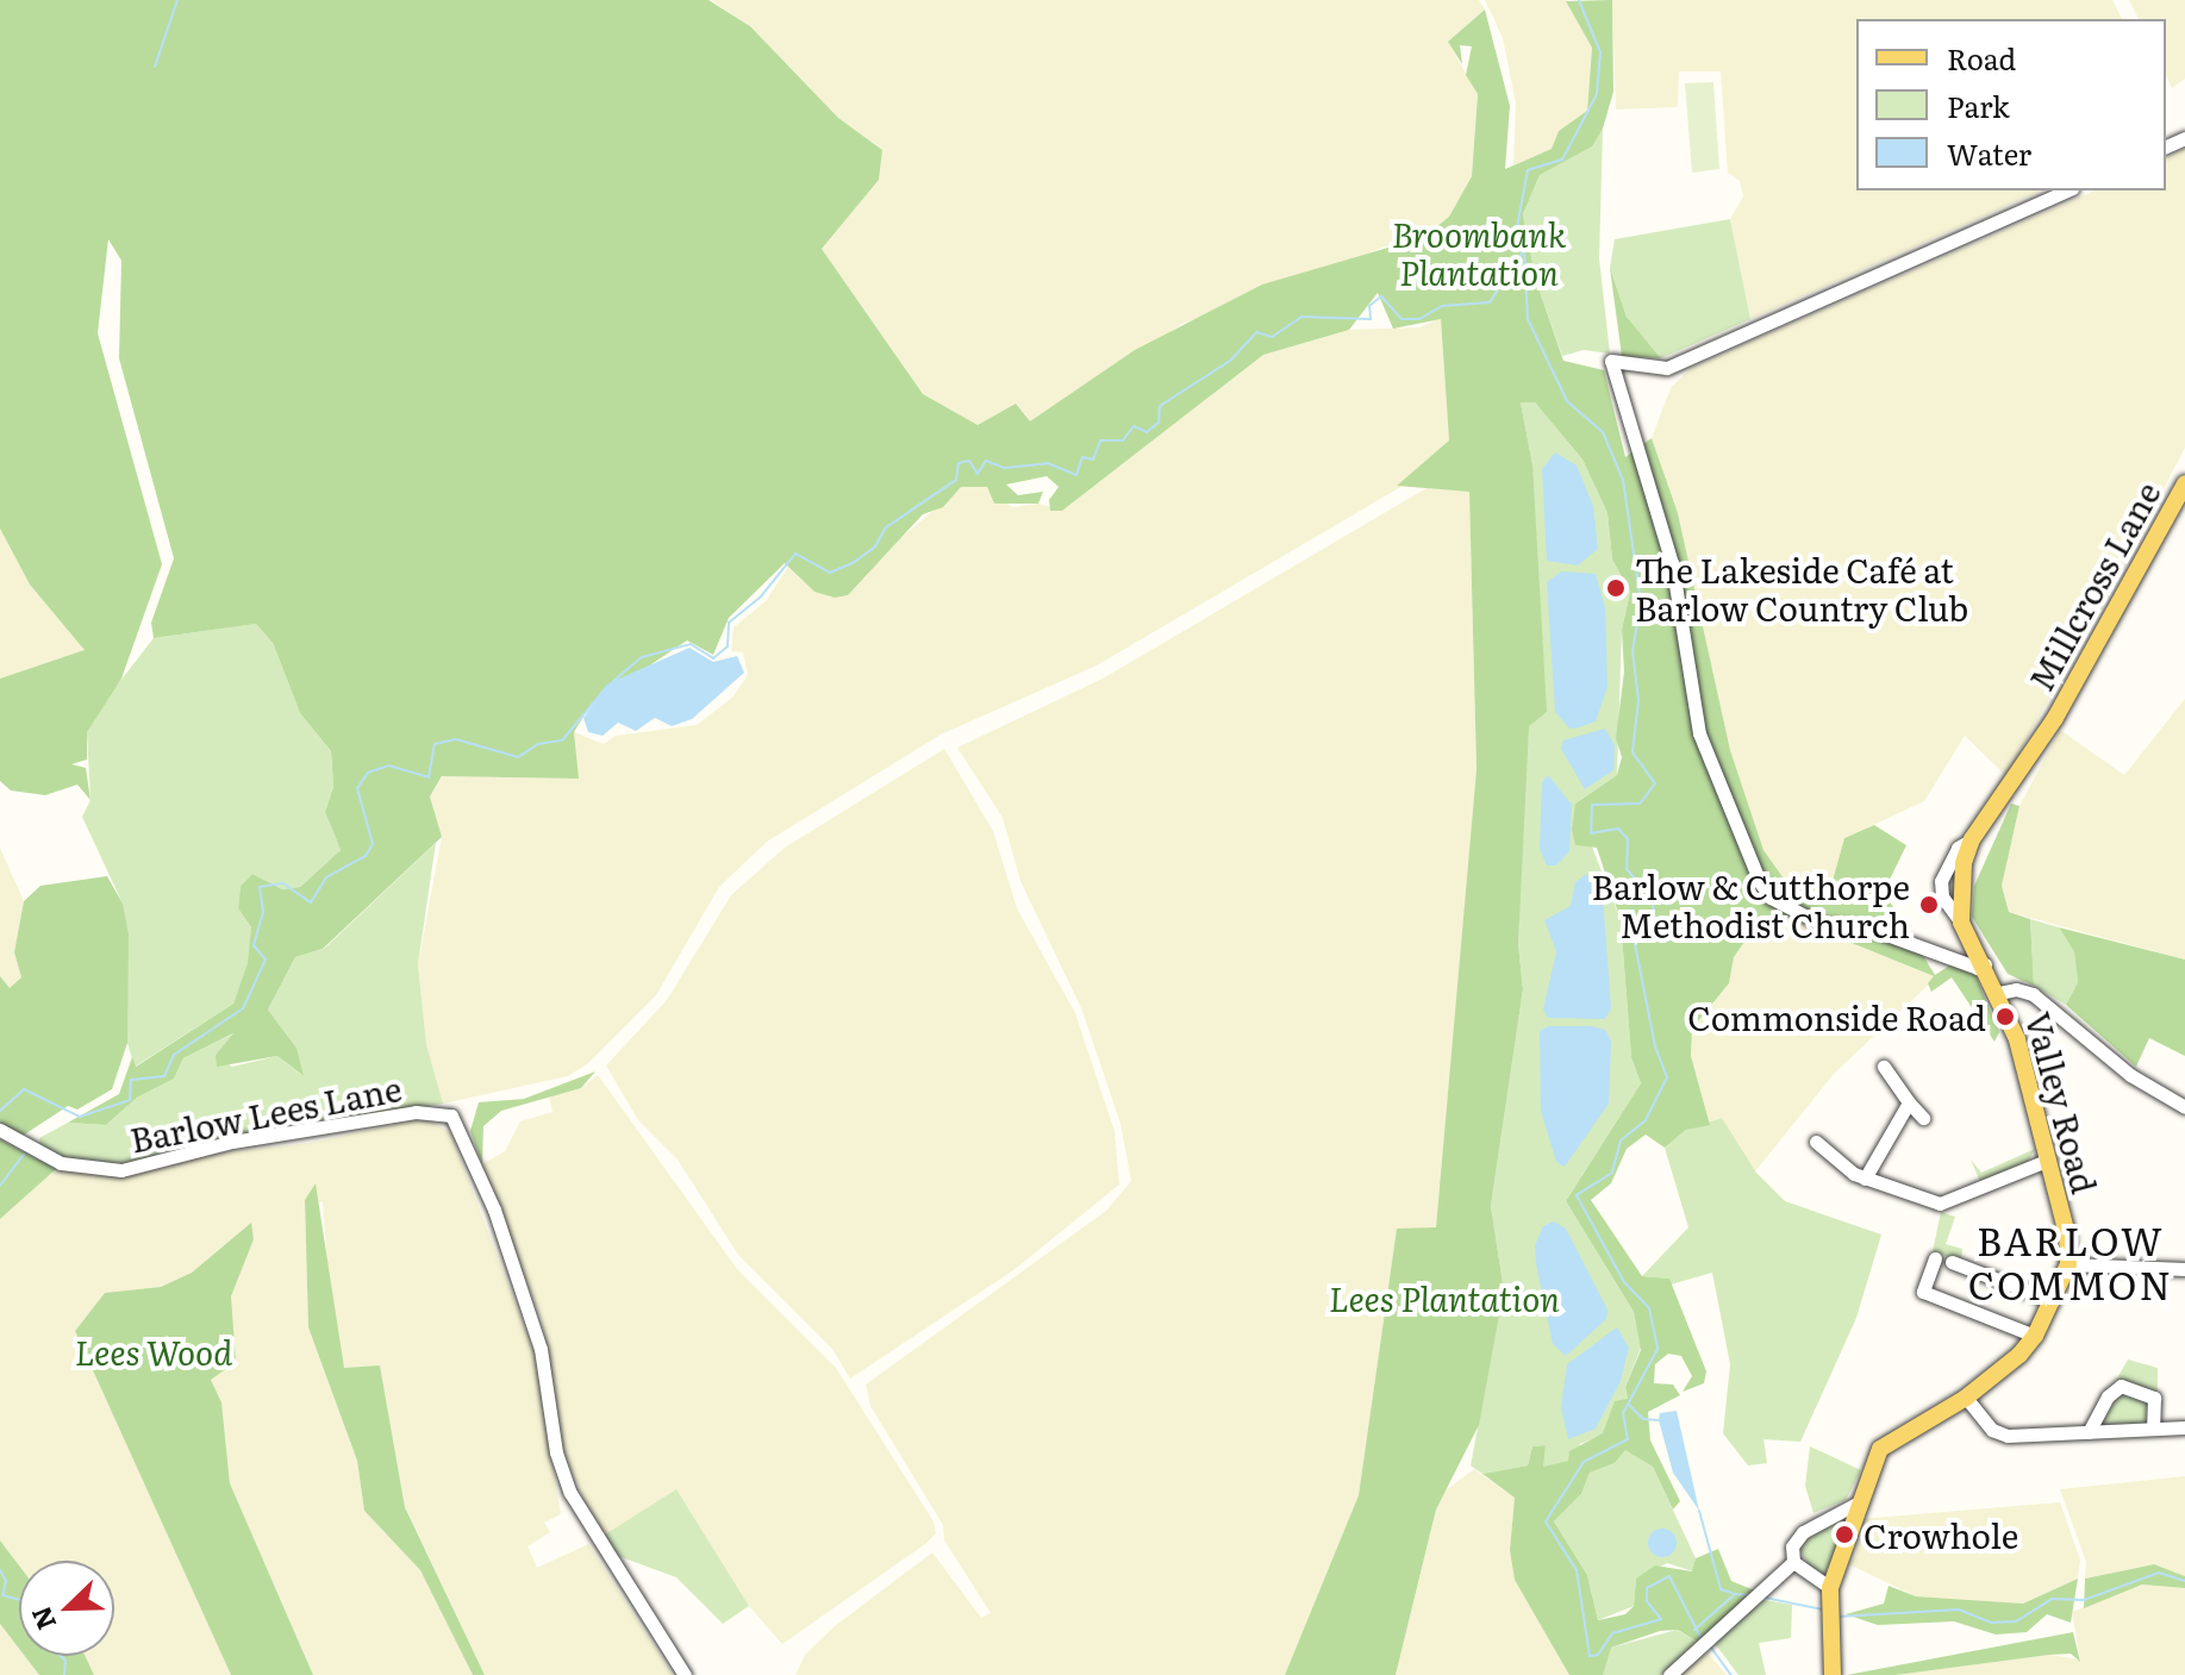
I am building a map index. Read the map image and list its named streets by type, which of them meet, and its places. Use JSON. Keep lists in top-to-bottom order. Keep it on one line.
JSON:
{"streets":{"main road":["Millcross Lane","Valley Road"],"street":["Barlow Lees Lane"]},"crossings":[["Millcross Lane","Valley Road"]],"districts":["BARLOW COMMON"],"parks":["Broombank Plantation","Lees Plantation","Lees Wood"],"places":["The Lakeside Café at Barlow Country Club","Barlow & Cutthorpe Methodist Church","Commonside Road","Crowhole"],"legend":["Road","Park","Water"],"north":"bottom left"}
